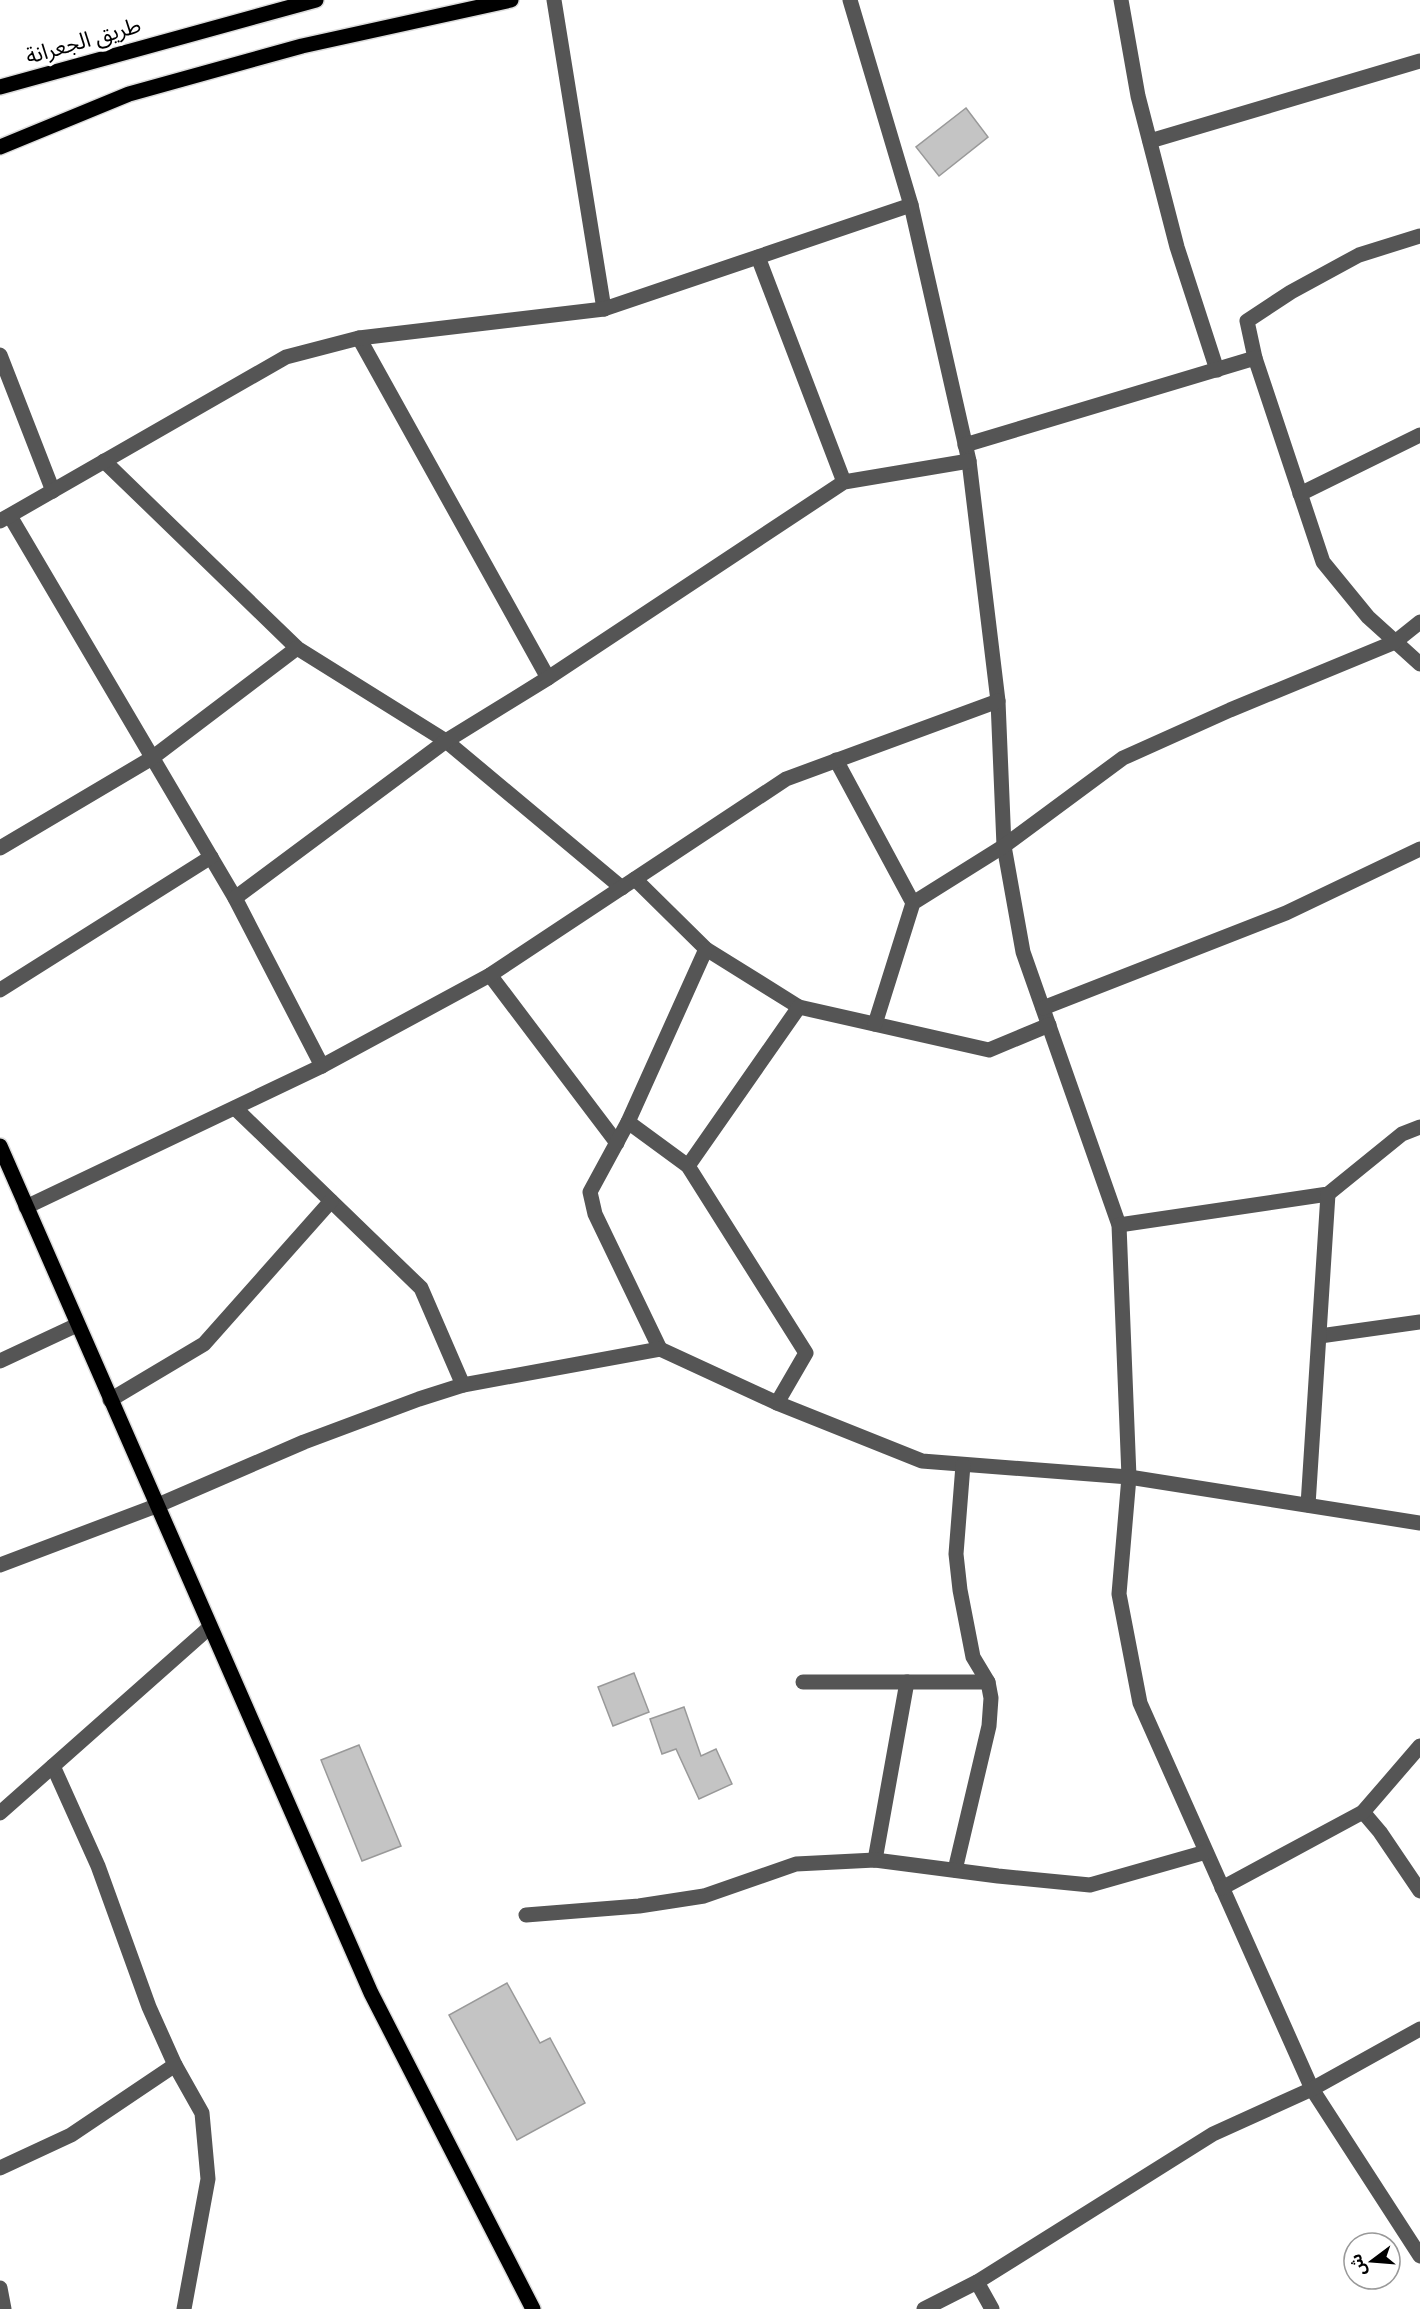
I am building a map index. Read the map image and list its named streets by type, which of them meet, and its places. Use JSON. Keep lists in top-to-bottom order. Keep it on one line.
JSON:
{"streets":{"main road":["طريق الجعرانة"]},"north":"left"}
